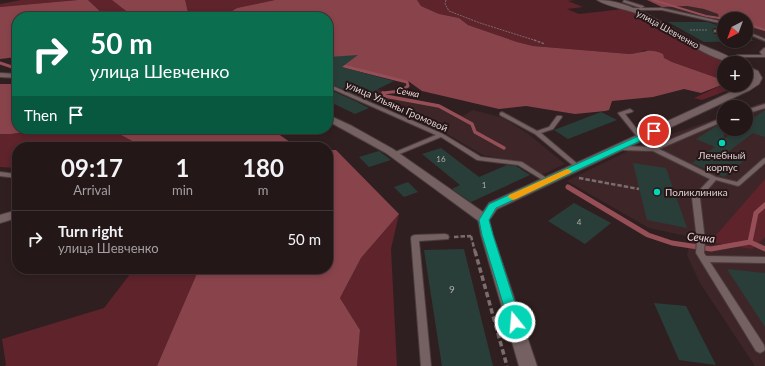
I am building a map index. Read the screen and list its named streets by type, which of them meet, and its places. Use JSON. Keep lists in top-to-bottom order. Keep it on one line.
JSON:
{"streets":{"street":["улица Шевченко"],"lane":["улица Ульяны Громовой"]},"water":["Сечка"],"places":["Лечебный корпус","Поликлиника"],"house_numbers":["16","1","4","9"],"north":"bottom left","page":{"map_buttons":["+","−"],"turn":["50 m","улица Шевченко"],"then":"Then","eta":["09:17","Arrival","1","min","180","m"],"list":[{"name":"Turn right","note":"улица Шевченко","value":"50 m"}]}}
